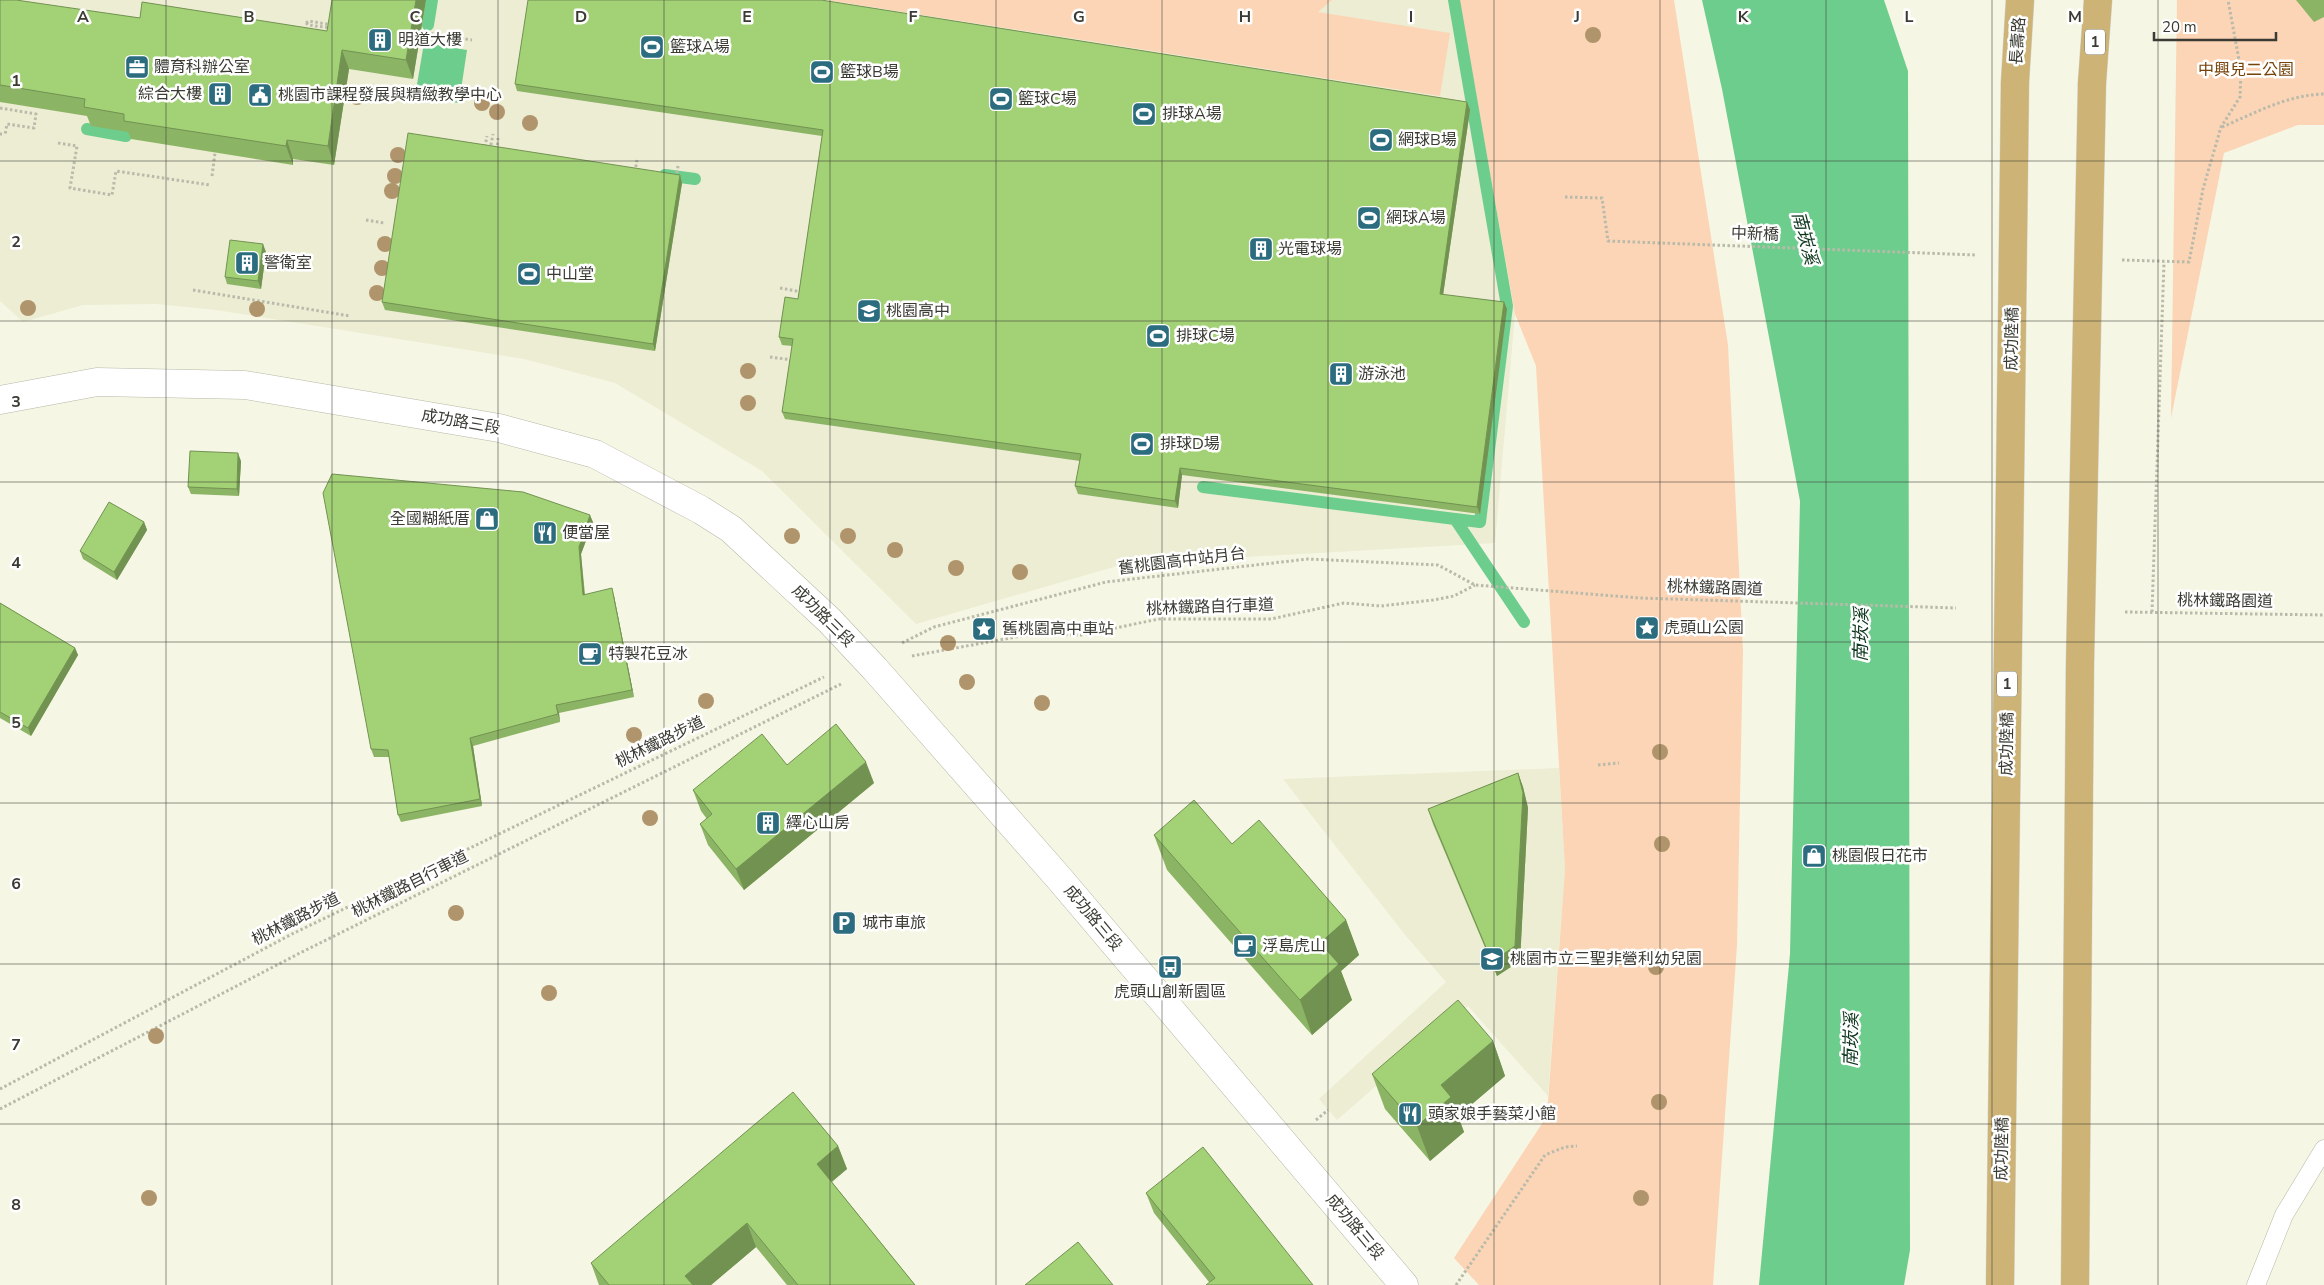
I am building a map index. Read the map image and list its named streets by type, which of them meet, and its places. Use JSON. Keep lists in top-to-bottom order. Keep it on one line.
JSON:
{"streets":{"main road":["長壽路","1","成功陸橋"],"street":["成功路三段"],"path":["中新橋","舊桃園高中站月台","桃林鐵路園道","桃林鐵路自行車道","桃林鐵路步道"]},"crossings":[["長壽路","成功陸橋"],["舊桃園高中站月台","桃林鐵路園道"],["舊桃園高中站月台","桃林鐵路自行車道"],["桃林鐵路園道","桃林鐵路自行車道"]],"water":["南崁溪"],"parks":["中興兒二公園"],"places":{"building":["明道大樓","綜合大樓","光電球場","警衛室","游泳池","繹心山房"],"sports":["籃球A場","籃球B場","籃球C場","排球A場","網球B場","網球A場","中山堂","排球C場","排球D場"],"office":["體育科辦公室"],"public building":["桃園市課程發展與精緻教學中心"],"school or university":["桃園高中","桃園市立三聖非營利幼兒園"],"shop":["全國糊紙厝","桃園假日花市"],"restaurant":["便當屋","頭家娘手藝菜小館"],"place":["虎頭山公園","舊桃園高中車站"],"cafe":["特製花豆冰","浮島虎山"],"parking":["城市車旅"],"bus stop":["虎頭山創新園區"]},"scale_bar":"20 m","grid":{"columns":["A","B","C","D","E","F","G","H","I","J","K","L","M"],"rows":["1","2","3","4","5","6","7","8"]}}
